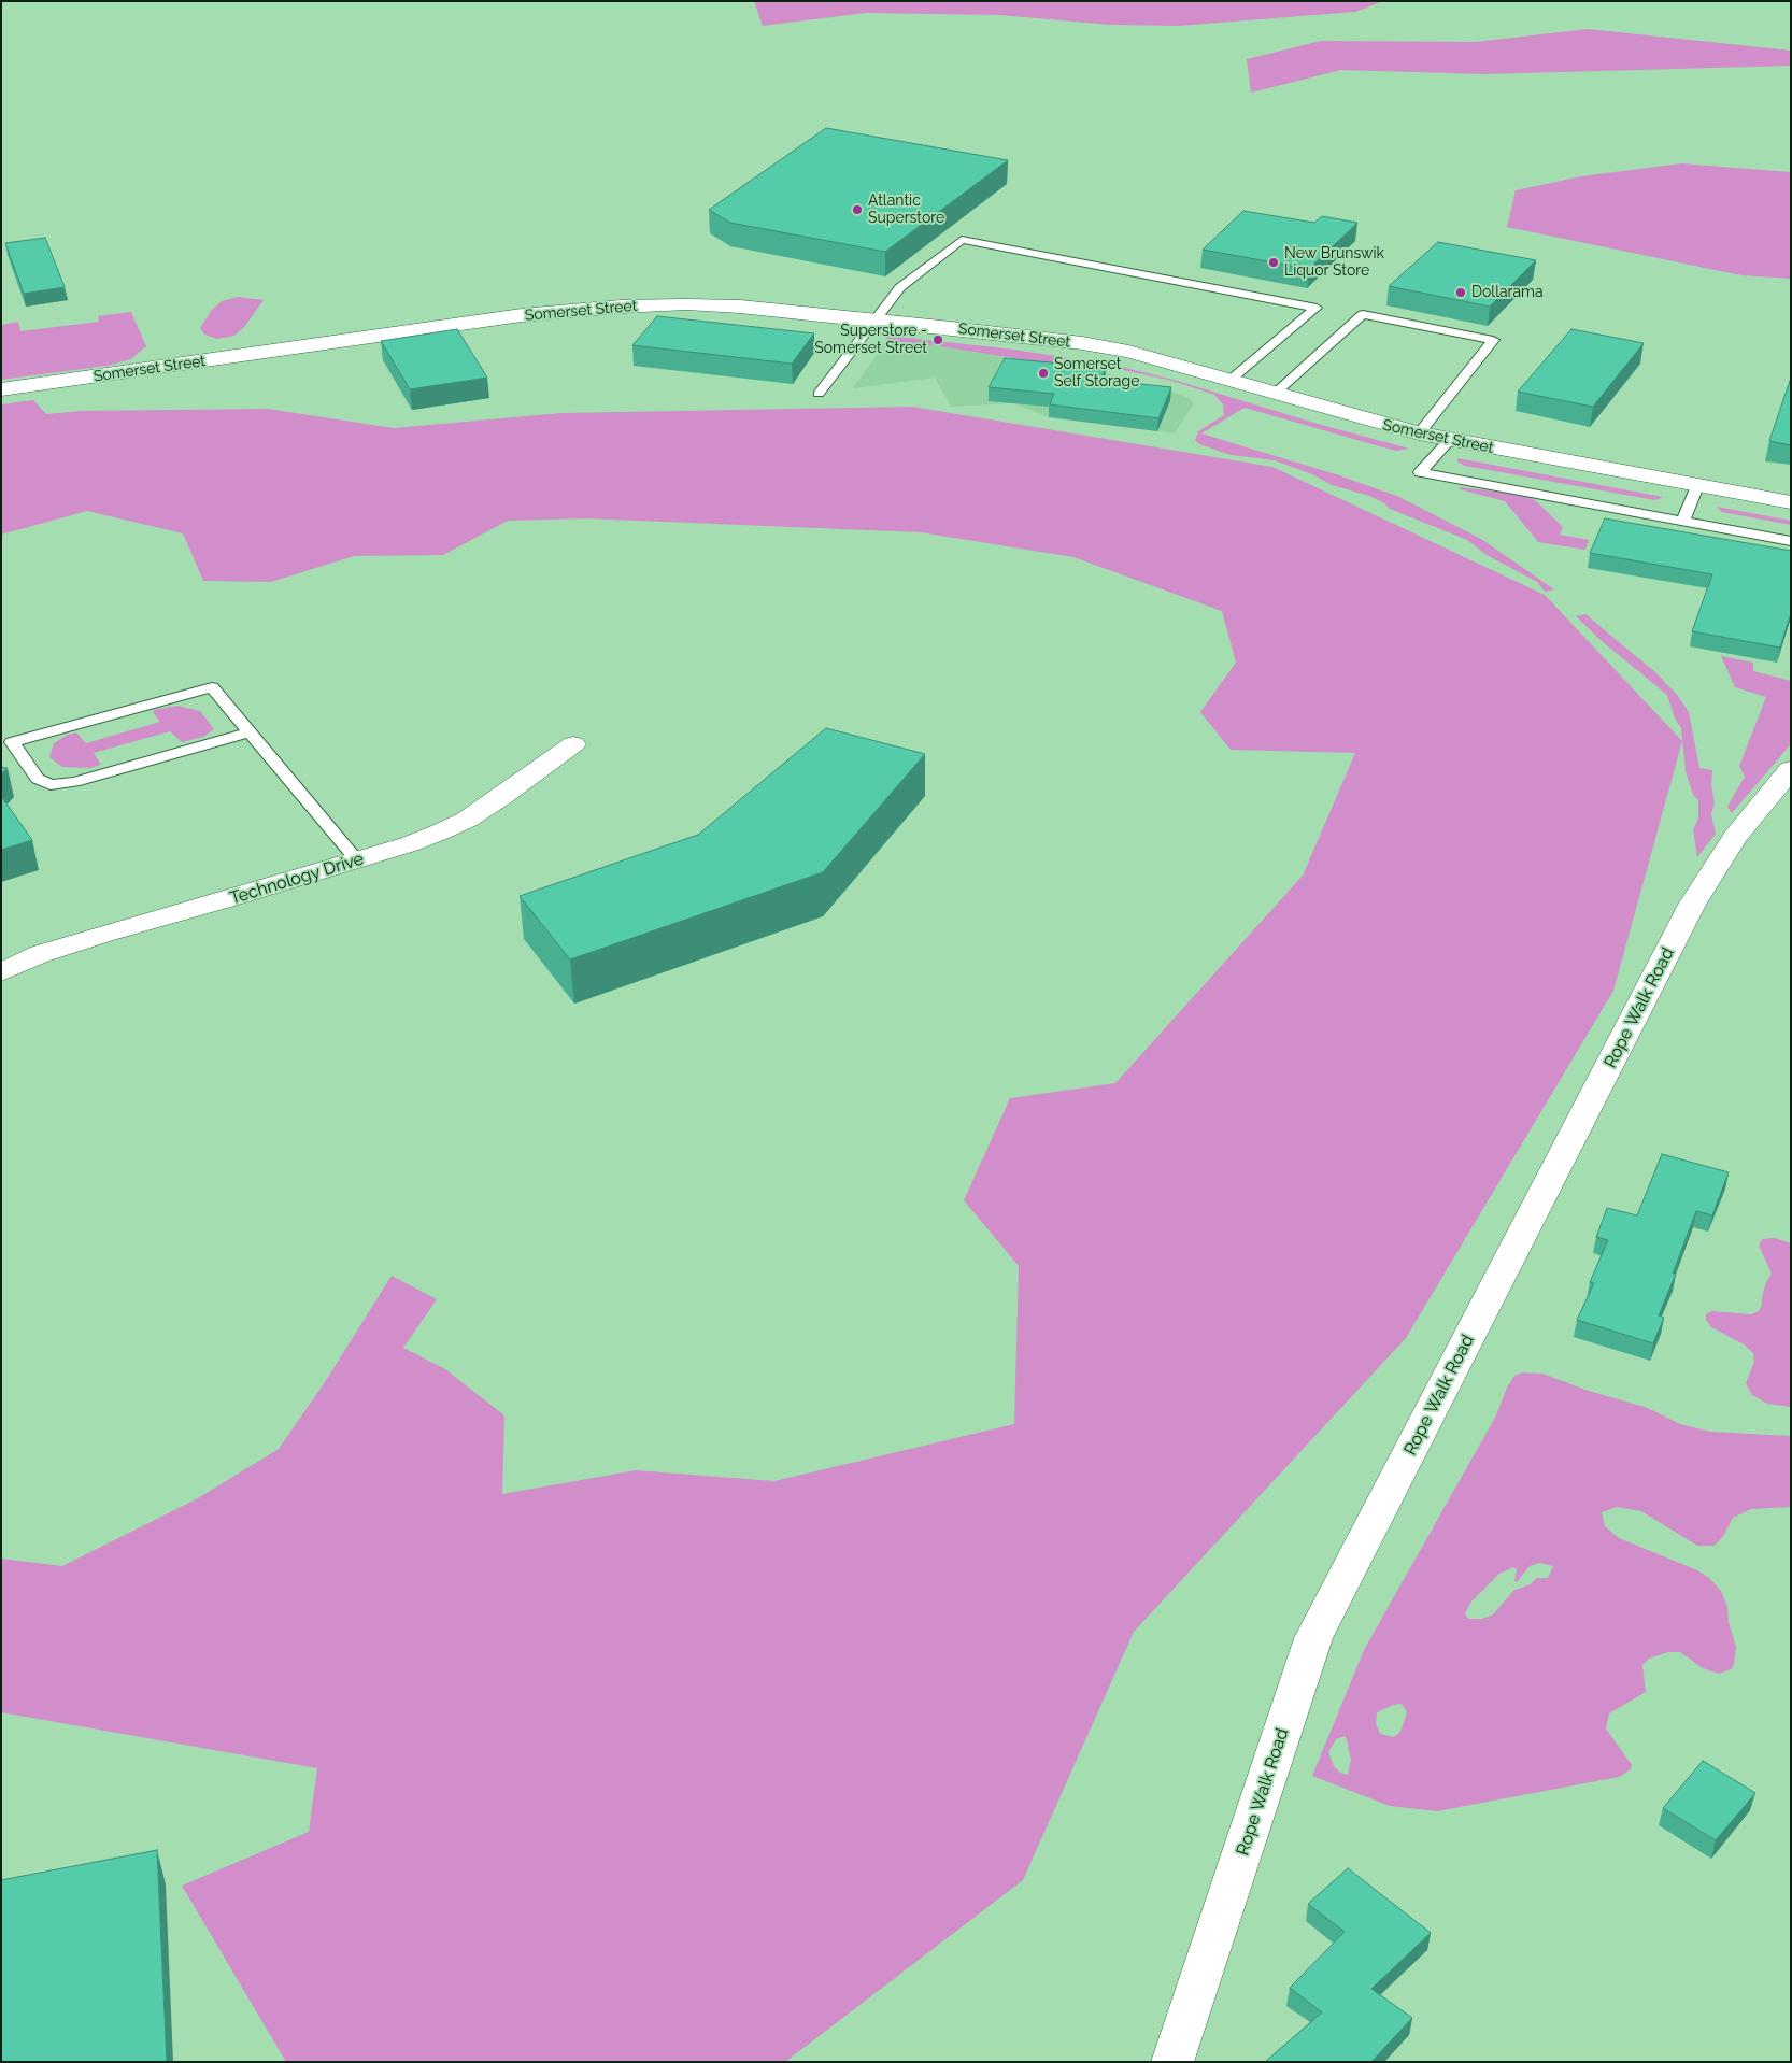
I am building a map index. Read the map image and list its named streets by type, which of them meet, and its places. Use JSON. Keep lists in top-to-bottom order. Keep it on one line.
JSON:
{"streets":{"main road":["Somerset Street","Technology Drive","Rope Walk Road"]},"places":["Atlantic Superstore","New Brunswik Liquor Store","Dollarama","Superstore - Somerset Street","Somerset Self Storage"]}
